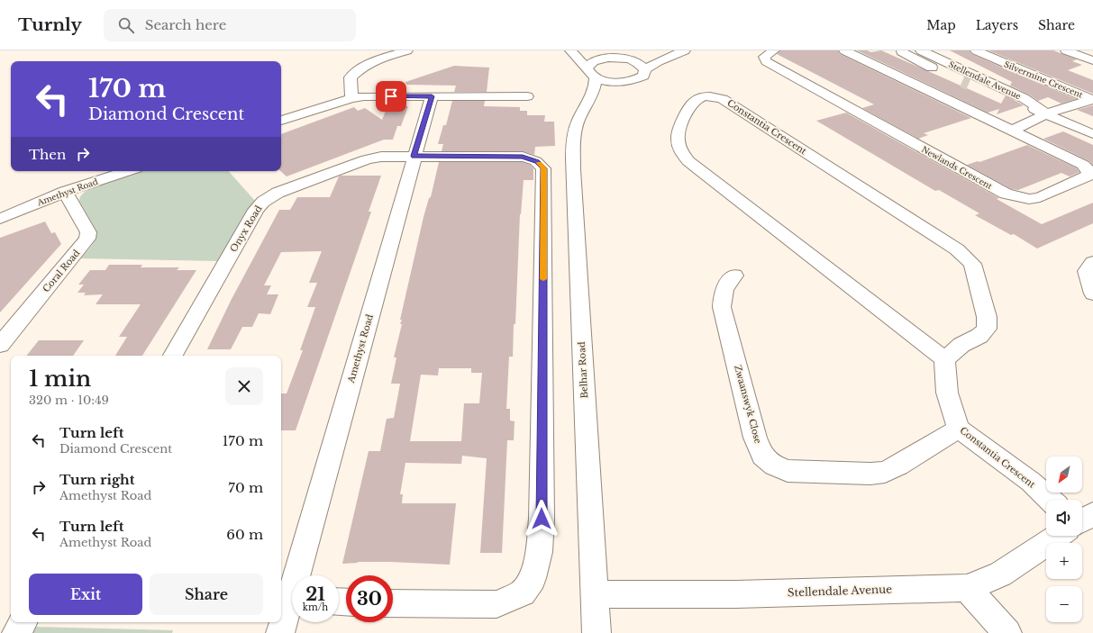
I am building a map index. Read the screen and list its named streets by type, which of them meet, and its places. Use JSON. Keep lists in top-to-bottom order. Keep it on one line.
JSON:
{"streets":{"street":["Silvermine Crescent","Stellendale Avenue","Constantia Crescent","Newlands Crescent","Amethyst Road","Onyx Road","Coral Road","Belhar Road","Zwaanswyk Close"]},"crossings":[["Silvermine Crescent","Stellendale Avenue"],["Stellendale Avenue","Belhar Road"],["Constantia Crescent","Zwaanswyk Close"],["Amethyst Road","Onyx Road"],["Amethyst Road","Coral Road"]],"north":"bottom left","page":{"header":"Turnly","search":"Search here","nav":["Map","Layers","Share"],"turn":["170 m","Diamond Crescent"],"then":"Then","heading":["1 min","320 m · 10:49"],"list":[{"name":"Turn left","note":"Diamond Crescent","value":"170 m"},{"name":"Turn right","note":"Amethyst Road","value":"70 m"},{"name":"Turn left","note":"Amethyst Road","value":"60 m"}],"map_buttons":["+","−"],"buttons":["Exit","Share"],"speed":"21 km/h","limit":"30"}}
